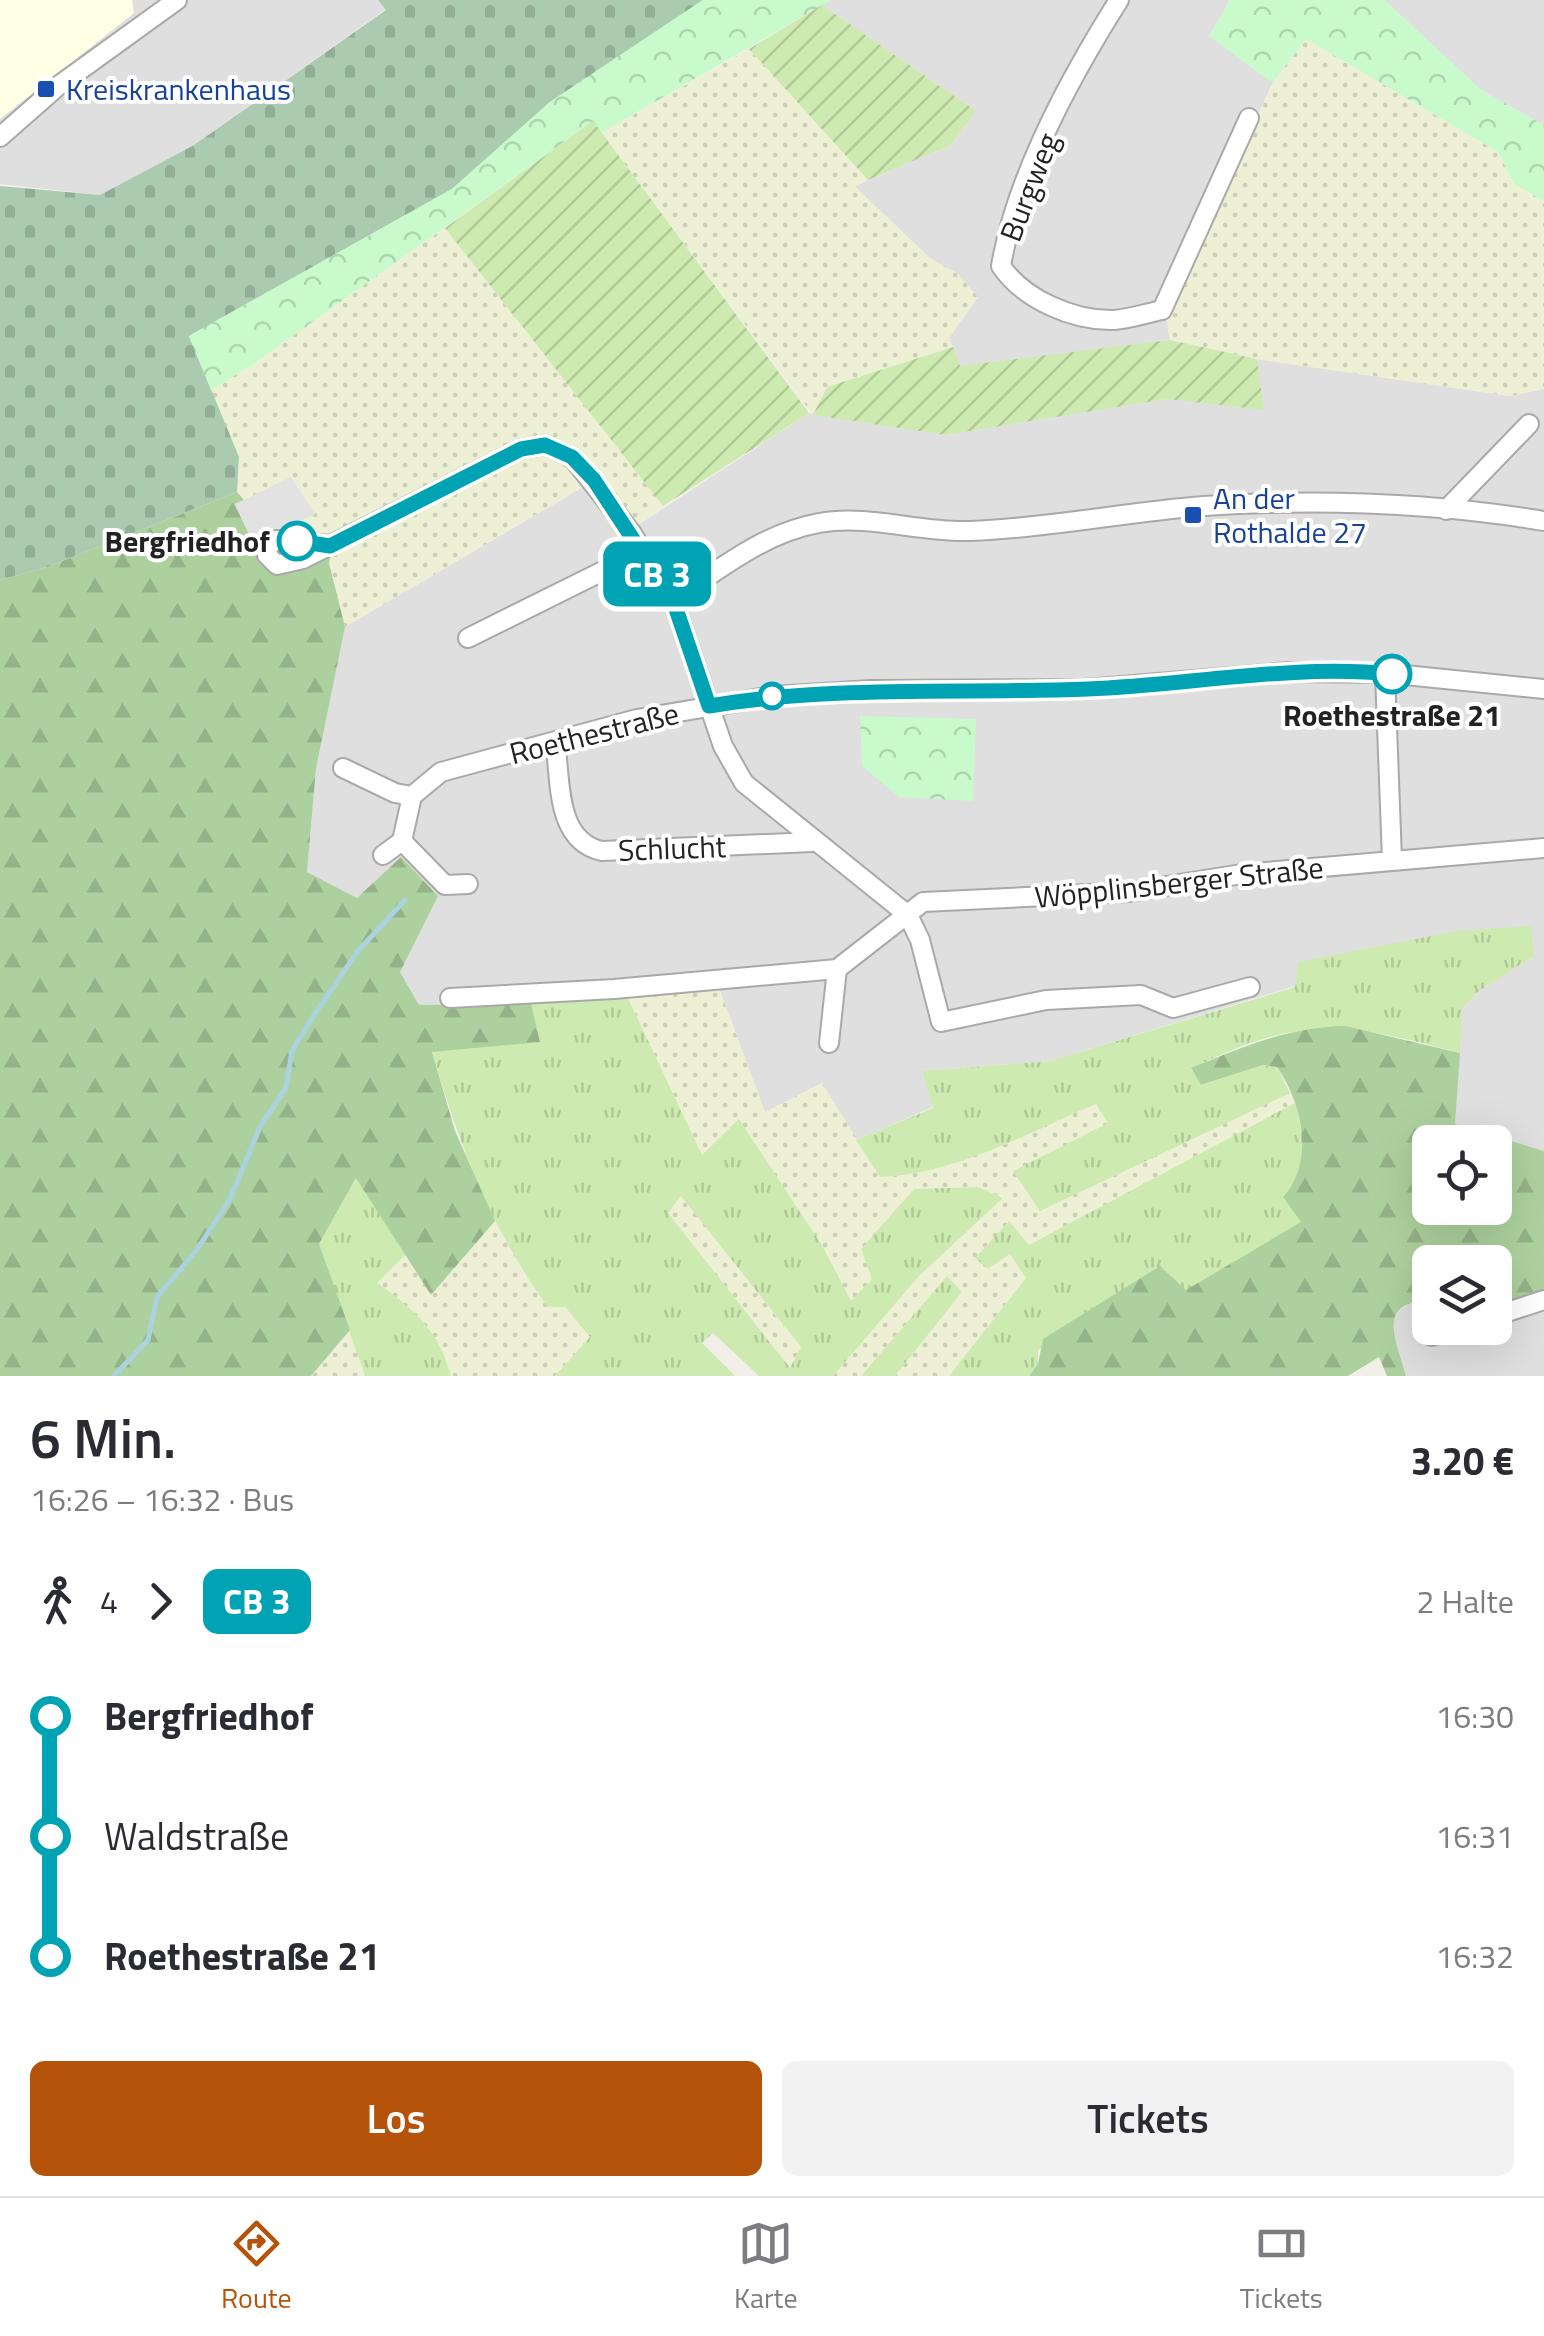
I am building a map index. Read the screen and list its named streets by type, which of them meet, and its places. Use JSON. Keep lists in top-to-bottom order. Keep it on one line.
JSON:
{"streets":{"street":["Burgweg","Roethestraße","Schlucht","Wöpplinsberger Straße"]},"crossings":[["Roethestraße","Schlucht"]],"places":{"transit":["Kreiskrankenhaus","An der Rothalde 27"],"other":["Bergfriedhof","Roethestraße 21"]},"page":{"on_map":"CB 3","heading":["6 Min.","16:26 – 16:32 · Bus","3.20 €"],"legs":["4","CB 3","2 Halte"],"list":[{"name":"Bergfriedhof","value":"16:30"},{"name":"Waldstraße","value":"16:31"},{"name":"Roethestraße 21","value":"16:32"}],"buttons":["Los","Tickets"],"tabs":["Route","Karte","Tickets"]}}
